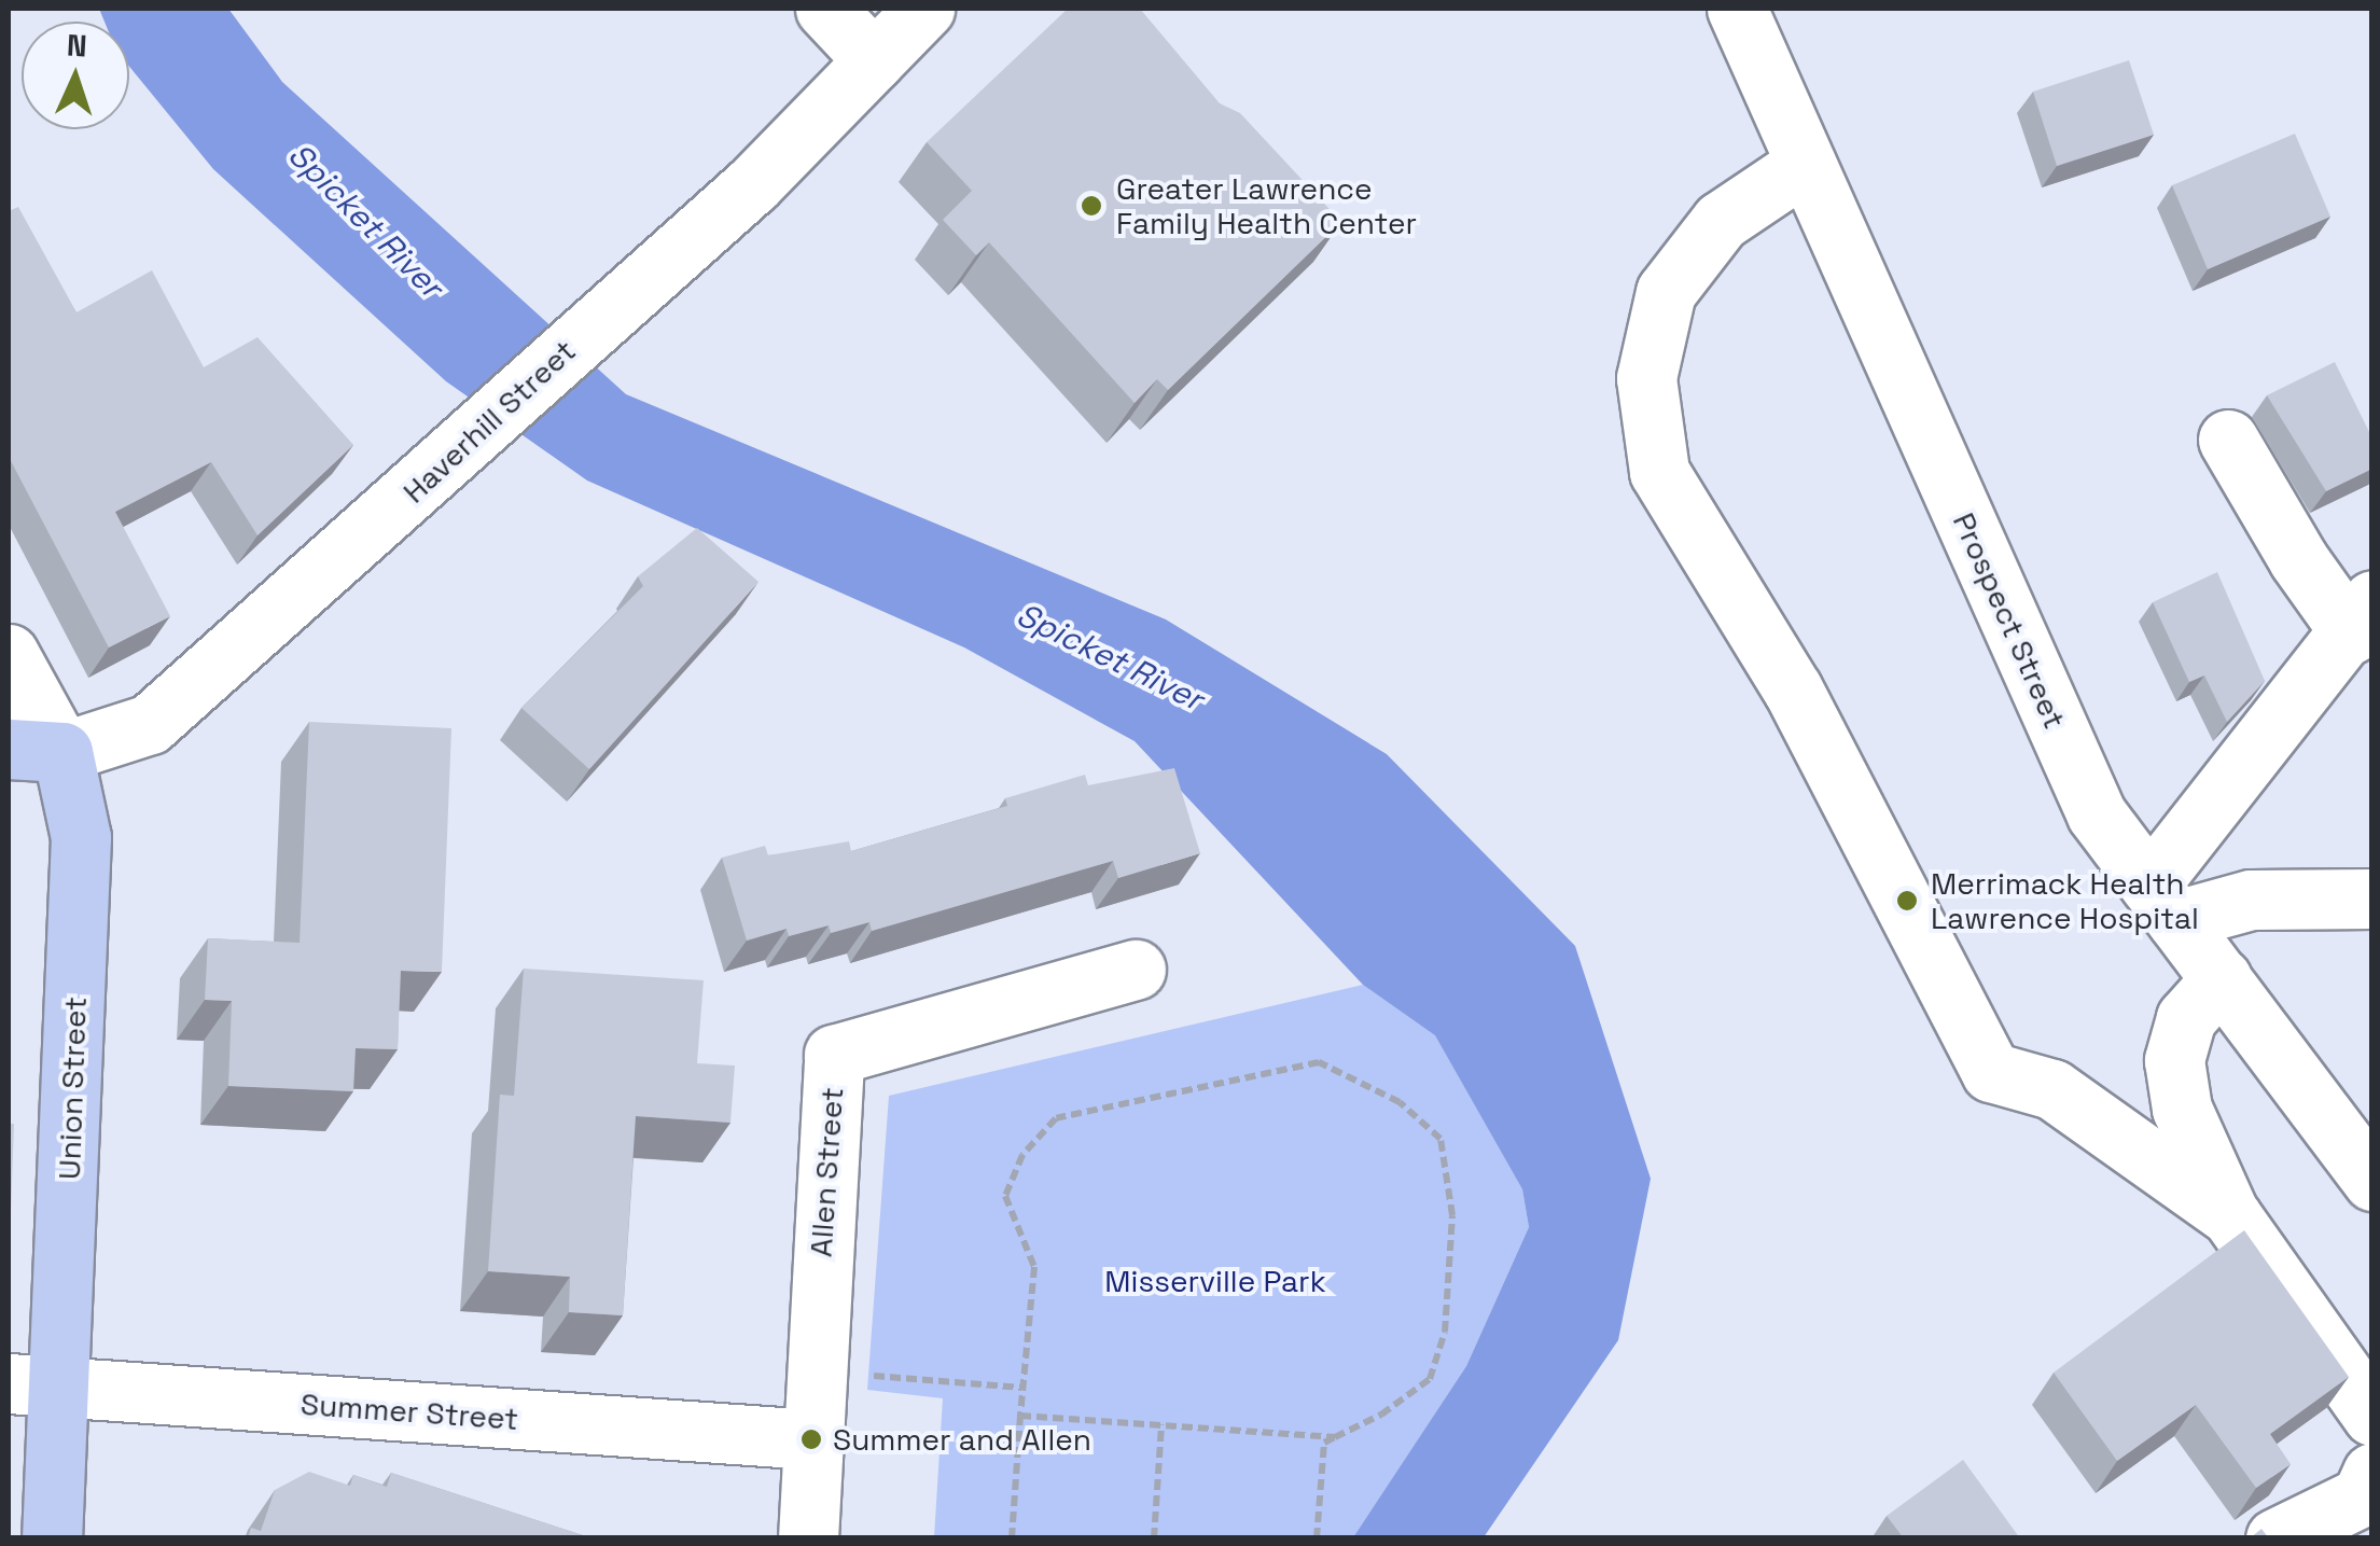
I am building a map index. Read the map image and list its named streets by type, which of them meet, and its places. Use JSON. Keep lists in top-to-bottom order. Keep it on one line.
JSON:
{"streets":{"main road":["Union Street"],"street":["Haverhill Street","Prospect Street","Allen Street","Summer Street"]},"crossings":[["Haverhill Street","Union Street"],["Union Street","Summer Street"],["Allen Street","Summer Street"]],"water":["Spicket River"],"parks":["Misserville Park"],"places":["Greater Lawrence Family Health Center","Merrimack Health Lawrence Hospital","Summer and Allen"],"north":"top"}
